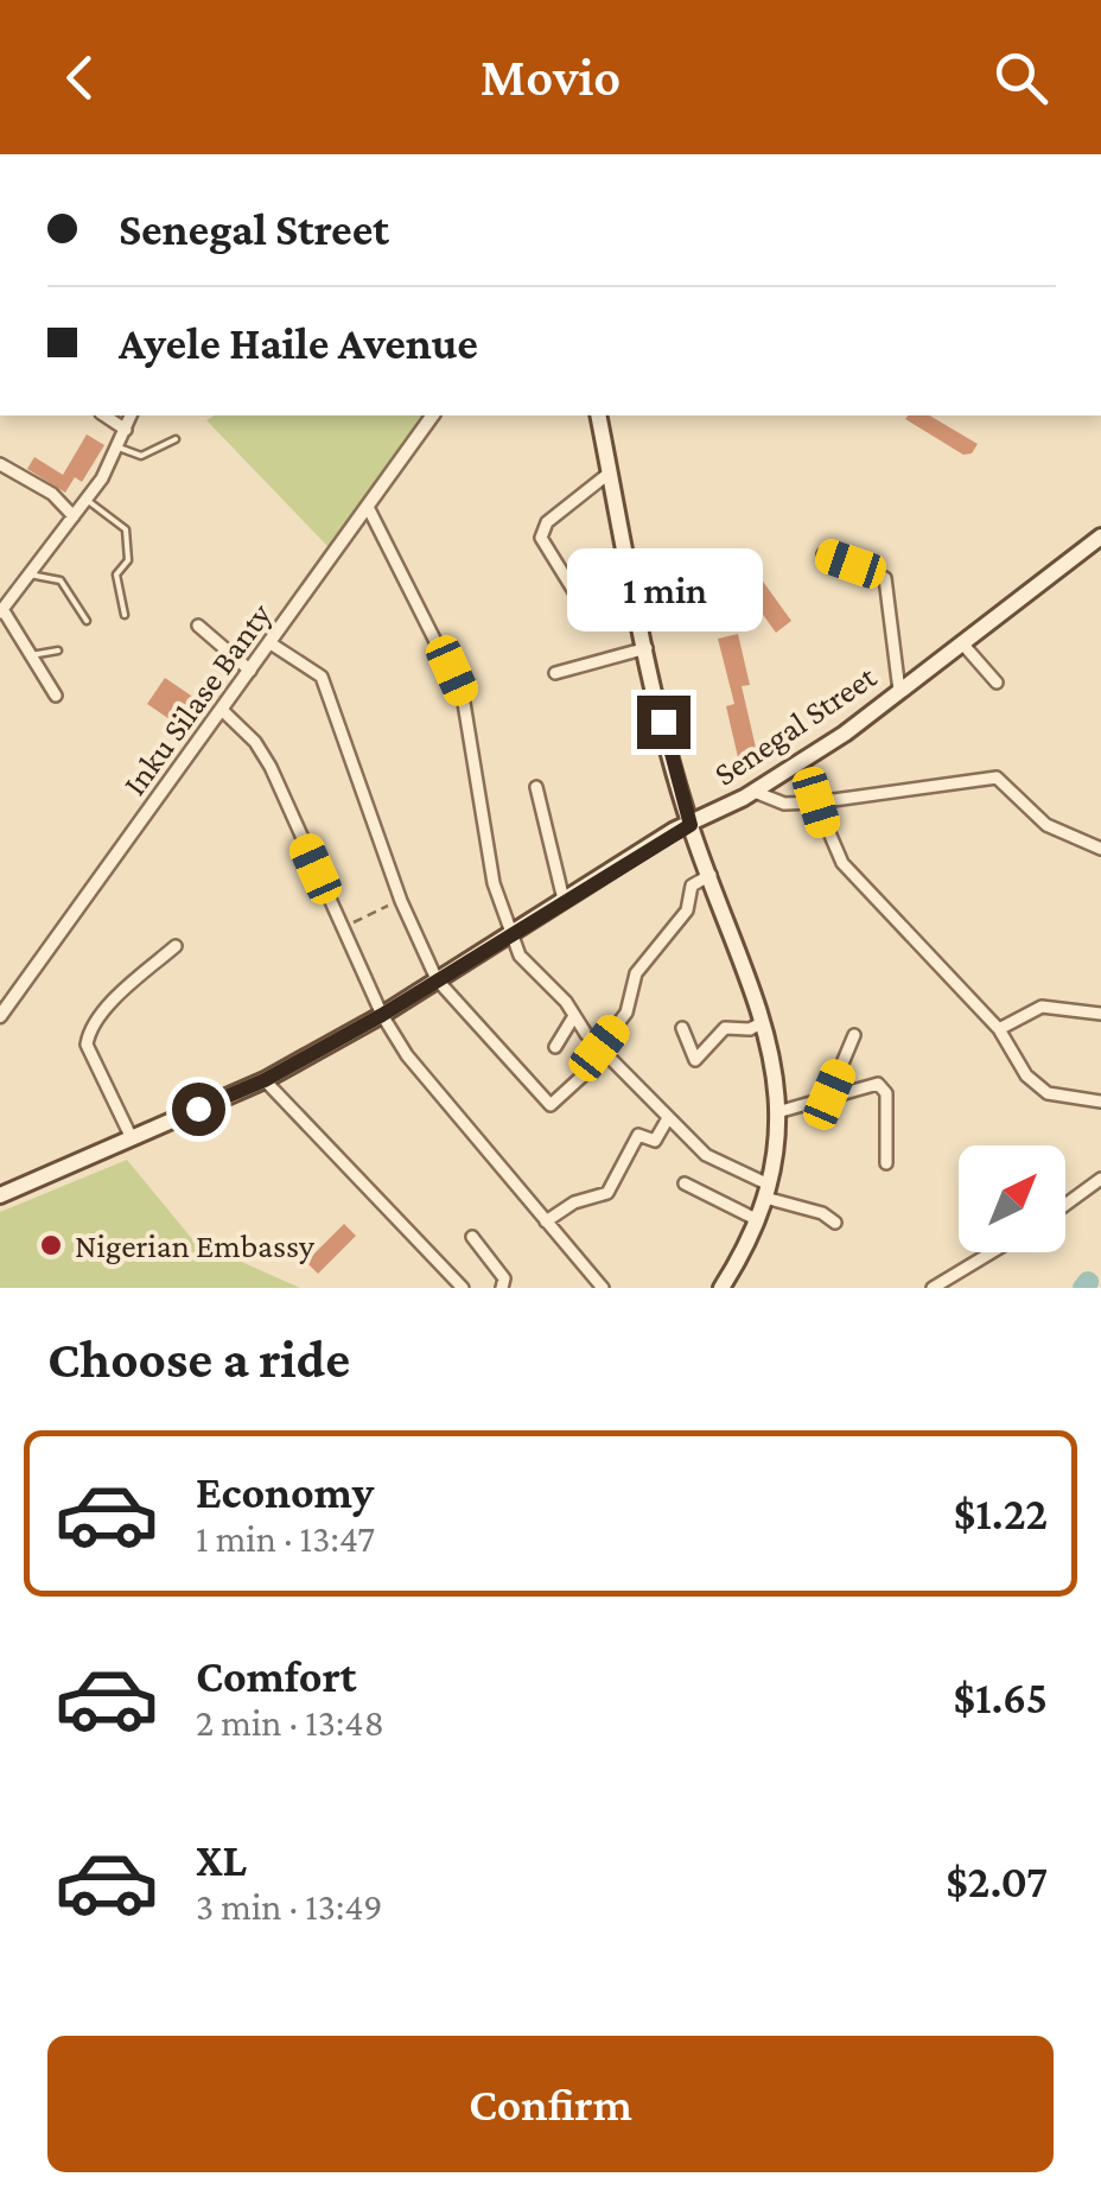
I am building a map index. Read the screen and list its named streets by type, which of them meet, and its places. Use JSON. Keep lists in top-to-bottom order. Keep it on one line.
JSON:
{"streets":{"main road":["Senegal Street"],"street":["Inku Silase Banty"]},"places":["Nigerian Embassy"],"north":"top right","page":{"header":"Movio","banner":["Senegal Street","Ayele Haile Avenue"],"bubble":"1 min","heading":"Choose a ride","list":[{"name":"Economy","note":"1 min · 13:47","value":"$1.22"},{"name":"Comfort","note":"2 min · 13:48","value":"$1.65"},{"name":"XL","note":"3 min · 13:49","value":"$2.07"}],"buttons":"Confirm"}}
